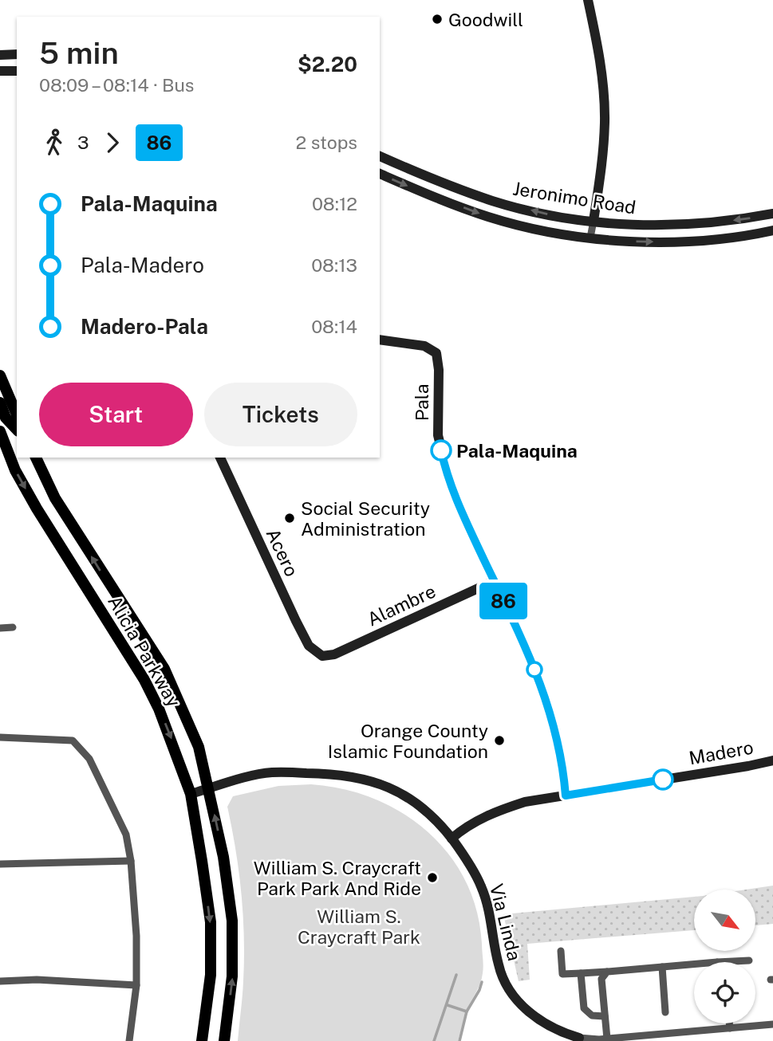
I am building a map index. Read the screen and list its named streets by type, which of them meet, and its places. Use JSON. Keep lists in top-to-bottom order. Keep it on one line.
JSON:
{"streets":{"main road":["Alicia Parkway"],"street":["Jeronimo Road","Pala","Acero","Alambre","Madero","Via Linda"]},"crossings":[["Pala","Alambre"],["Pala","Madero"],["Acero","Alambre"],["Alicia Parkway","Via Linda"],["Madero","Via Linda"]],"parks":["William S. Craycraft Park"],"places":["Goodwill","Pala-Maquina","Social Security Administration","Orange County Islamic Foundation","William S. Craycraft Park Park And Ride"],"lines":["bus line 86"],"north":"bottom right","page":{"on_map":"86","heading":["5 min","08:09 – 08:14 · Bus","$2.20"],"legs":["3","86","2 stops"],"list":[{"name":"Pala-Maquina","value":"08:12"},{"name":"Pala-Madero","value":"08:13"},{"name":"Madero-Pala","value":"08:14"}],"buttons":["Start","Tickets"]}}
